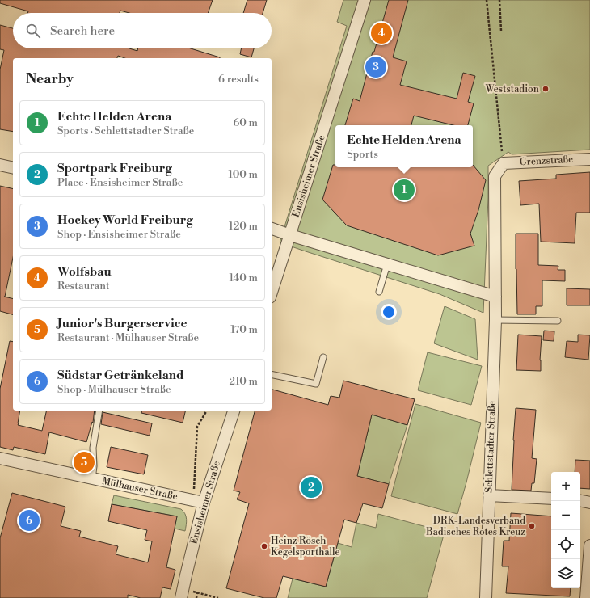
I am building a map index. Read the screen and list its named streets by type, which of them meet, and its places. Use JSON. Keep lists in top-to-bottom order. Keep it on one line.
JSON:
{"streets":{"street":["Grenzstraße","Ensisheimer Straße","Schlettstadter Straße","Mülhauser Straße"]},"crossings":[["Grenzstraße","Schlettstadter Straße"],["Ensisheimer Straße","Mülhauser Straße"]],"places":["Weststadion","DRK-Landesverband Badisches Rotes Kreuz","Heinz Rösch Kegelsporthalle"],"page":{"search":"Search here","pins":["4","3","1","5","2","6"],"heading":["Nearby","6 results"],"list":[{"mark":"1","name":"Echte Helden Arena","note":"Sports · Schlettstadter Straße","value":"60 m"},{"mark":"2","name":"Sportpark Freiburg","note":"Place · Ensisheimer Straße","value":"100 m"},{"mark":"3","name":"Hockey World Freiburg","note":"Shop · Ensisheimer Straße","value":"120 m"},{"mark":"4","name":"Wolfsbau","note":"Restaurant","value":"140 m"},{"mark":"5","name":"Junior's Burgerservice","note":"Restaurant · Mülhauser Straße","value":"170 m"},{"mark":"6","name":"Südstar Getränkeland","note":"Shop · Mülhauser Straße","value":"210 m"}],"popup":["Echte Helden Arena","Sports"],"map_buttons":["+","−"]}}
